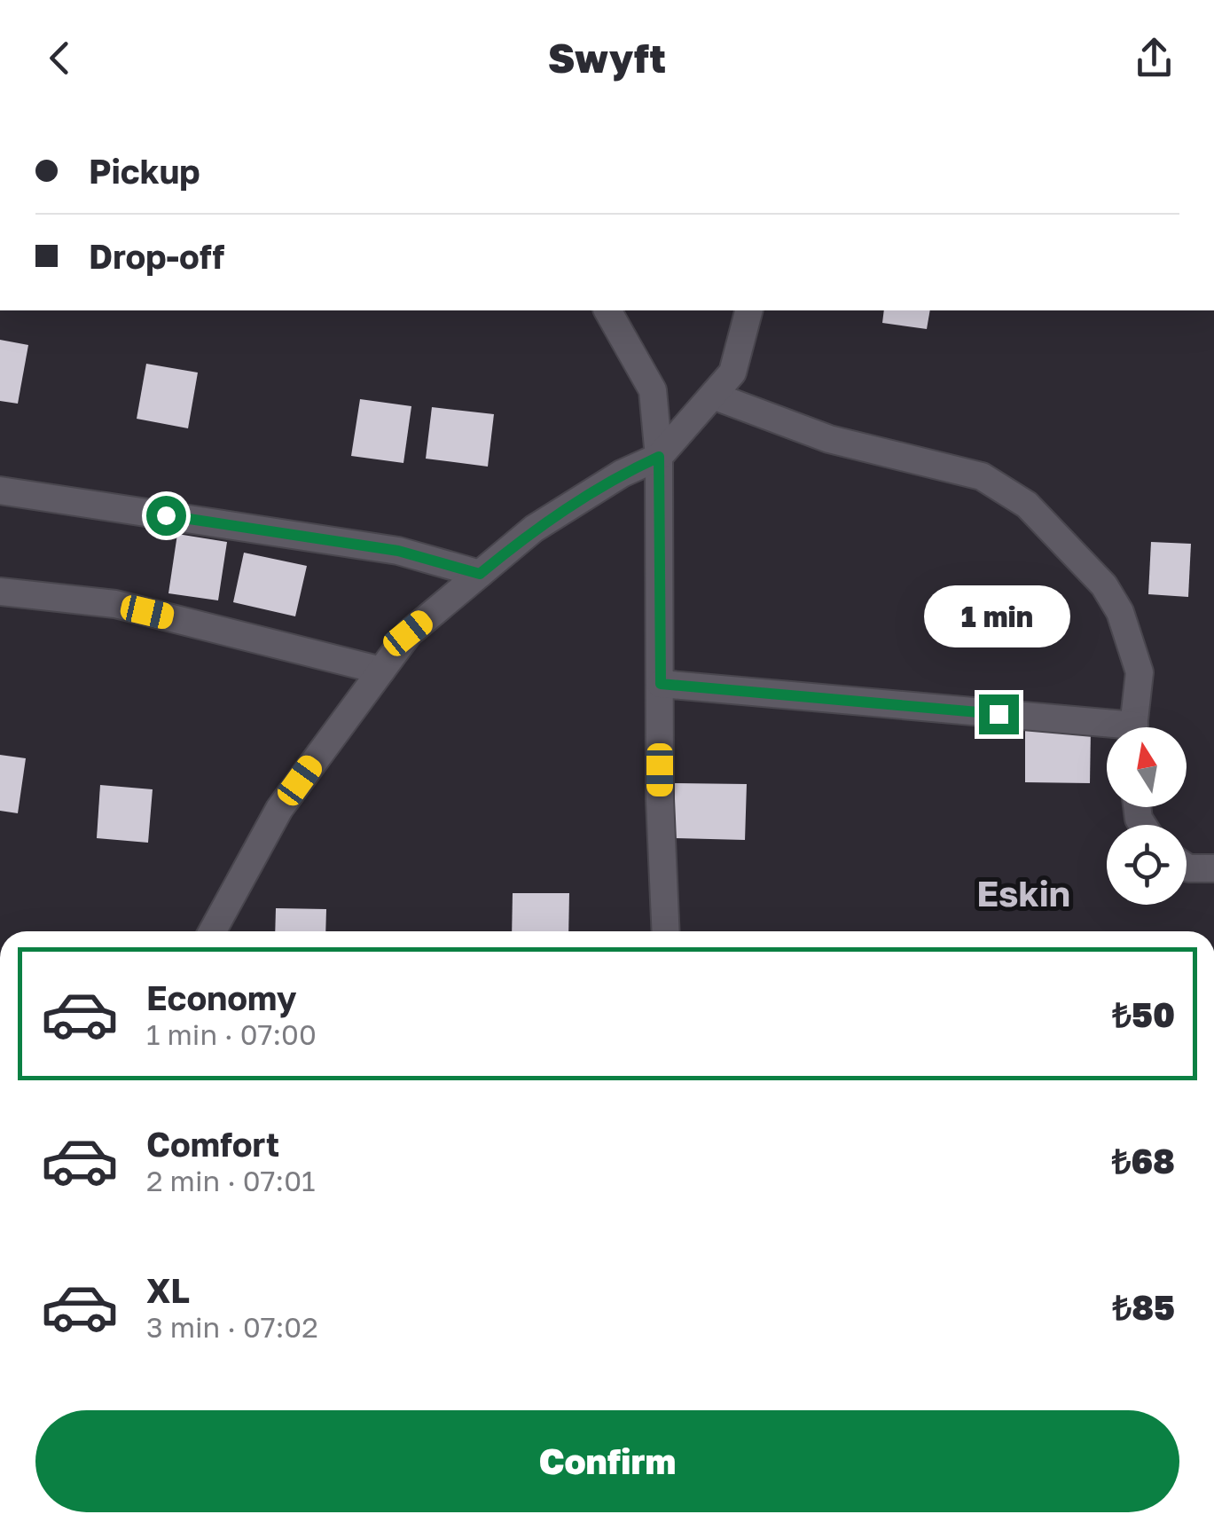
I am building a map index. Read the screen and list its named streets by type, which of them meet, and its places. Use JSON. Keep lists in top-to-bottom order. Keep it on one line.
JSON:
{"districts":["Eskin"],"north":"top","page":{"header":"Swyft","banner":["Pickup","Drop-off"],"bubble":"1 min","list":[{"name":"Economy","note":"1 min · 07:00","value":"₺50"},{"name":"Comfort","note":"2 min · 07:01","value":"₺68"},{"name":"XL","note":"3 min · 07:02","value":"₺85"}],"buttons":"Confirm"}}
